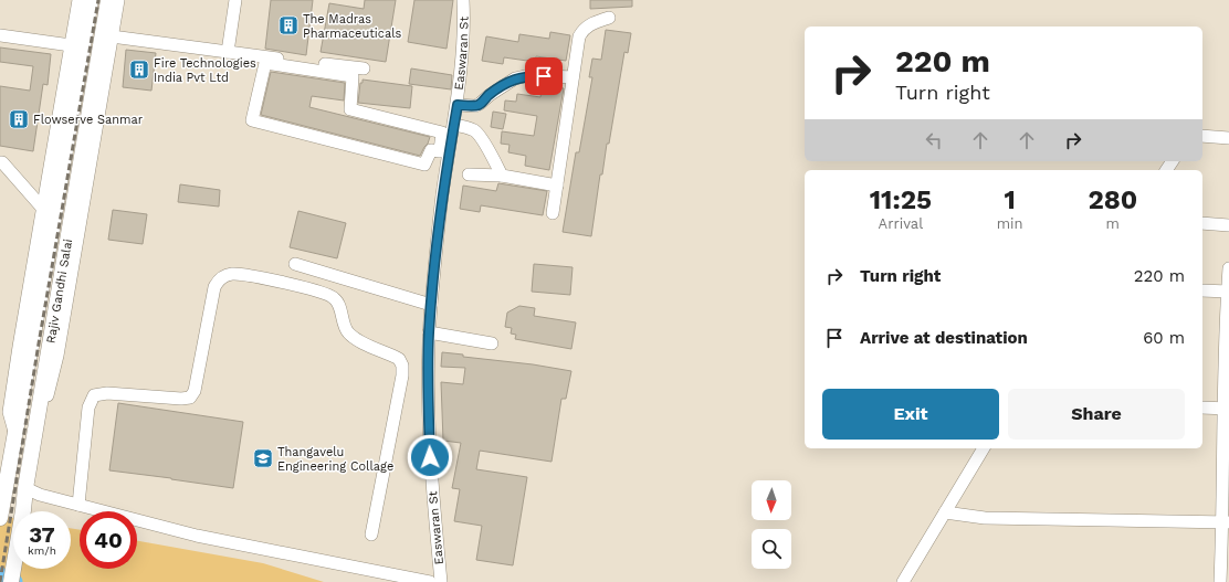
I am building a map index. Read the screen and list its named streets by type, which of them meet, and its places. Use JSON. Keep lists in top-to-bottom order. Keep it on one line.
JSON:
{"streets":{"main road":["Rajiv Gandhi Salai"],"street":["Easwaran St"]},"places":{"building":["The Madras Pharmaceuticals","Fire Technologies India Pvt Ltd","Flowserve Sanmar"],"school or university":["Thangavelu Engineering Collage"]},"north":"bottom","page":{"turn":["220 m","Turn right"],"eta":["11:25","Arrival","1","min","280","m"],"list":[{"name":"Turn right","value":"220 m"},{"name":"Arrive at destination","value":"60 m"}],"buttons":["Exit","Share"],"speed":"37 km/h","limit":"40"}}
